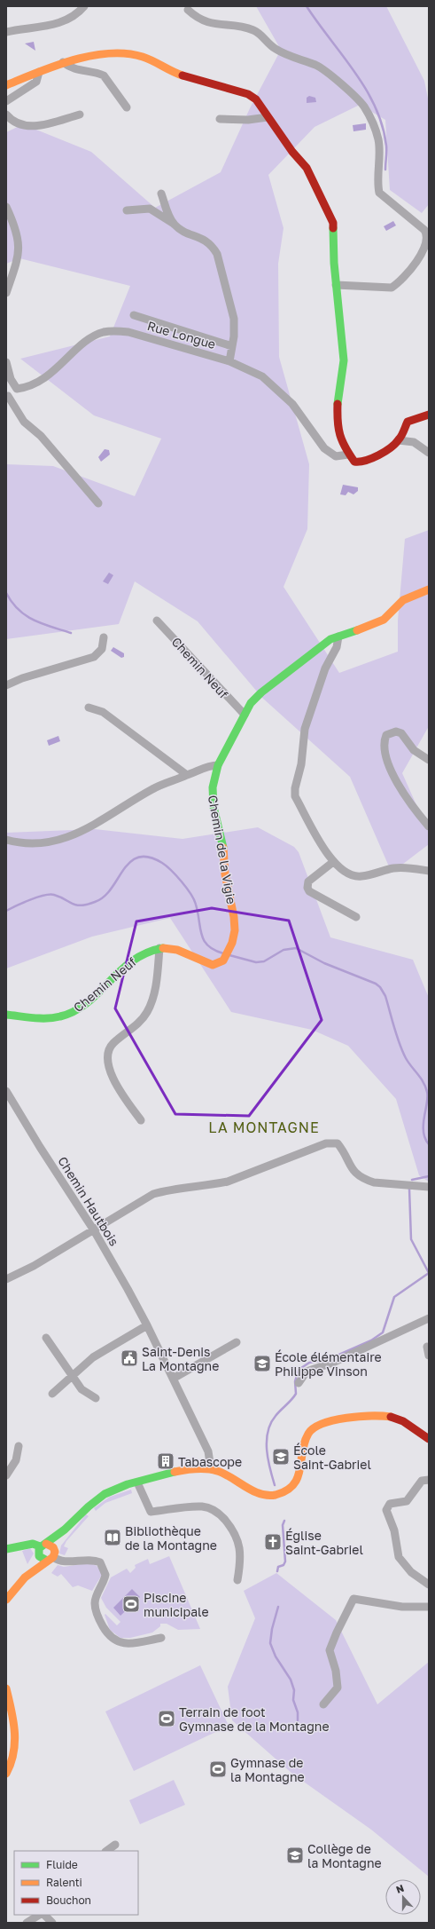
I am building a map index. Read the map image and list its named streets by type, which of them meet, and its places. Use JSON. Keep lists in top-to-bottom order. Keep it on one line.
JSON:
{"streets":{"street":["Rue Longue","Chemin Neuf","Chemin de la Vigie","Chemin Hautbois"]},"crossings":[["Chemin Neuf","Chemin de la Vigie"]],"districts":["LA MONTAGNE"],"places":{"public building":["Saint-Denis La Montagne"],"school or university":["École élémentaire Philippe Vinson","École Saint-Gabriel","Collège de la Montagne"],"building":["Tabascope"],"library":["Bibliothèque de la Montagne"],"church":["Église Saint-Gabriel"],"sports":["Piscine municipale","Terrain de foot Gymnase de la Montagne","Gymnase de la Montagne"]},"legend":["Fluide","Ralenti","Bouchon"],"north":"top"}
